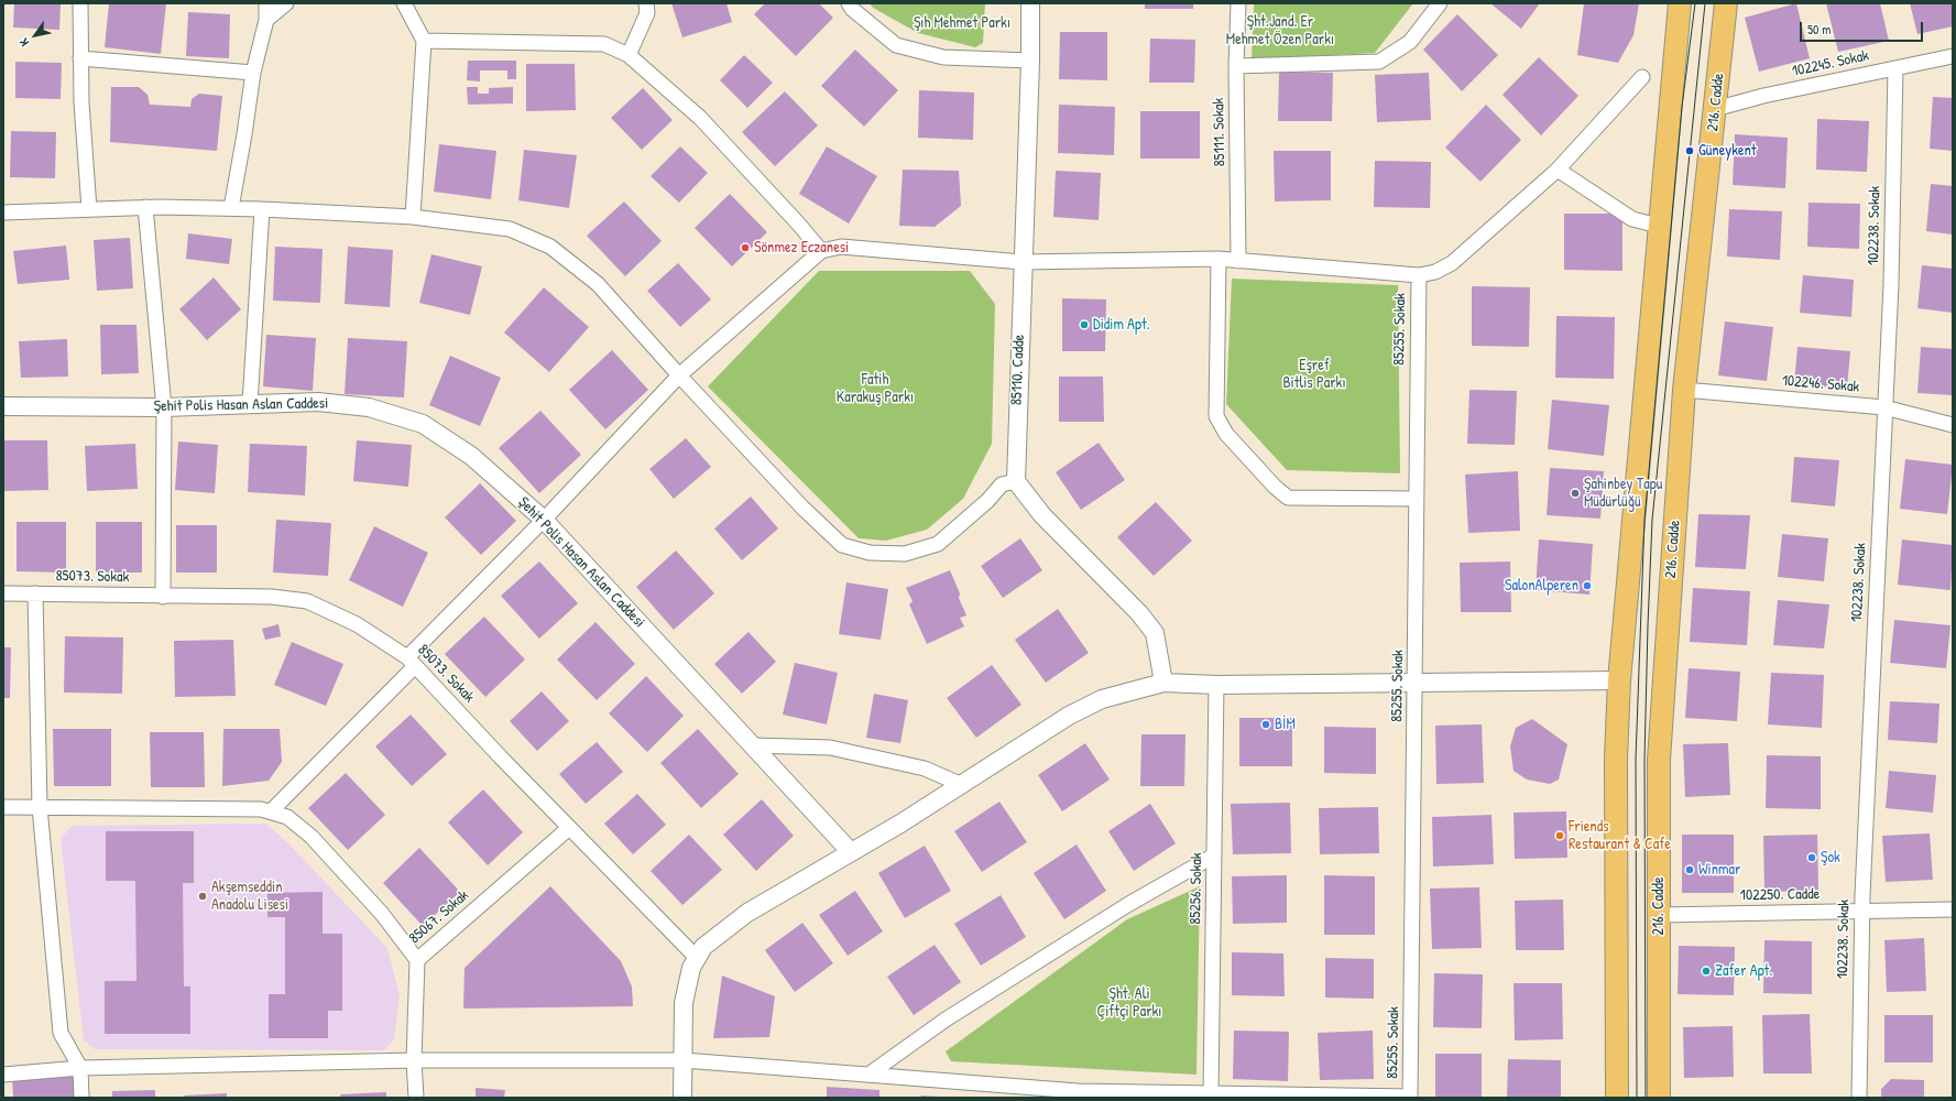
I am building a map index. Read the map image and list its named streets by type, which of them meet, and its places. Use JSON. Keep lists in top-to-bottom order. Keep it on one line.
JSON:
{"streets":{"main road":["216. Cadde"],"street":["102245. Sokak","85111. Sokak","102238. Sokak","85255. Sokak","85110. Cadde","102246. Sokak","Şehit Polis Hasan Aslan Caddesi","85073. Sokak","85256. Sokak","102250. Cadde","85067. Sokak"]},"crossings":[["102245. Sokak","216. Cadde"],["102245. Sokak","102238. Sokak"],["216. Cadde","102246. Sokak"],["216. Cadde","102250. Cadde"],["102238. Sokak","102246. Sokak"],["102238. Sokak","102250. Cadde"],["85073. Sokak","85067. Sokak"]],"parks":["Şht.Jand. Er Mehmet Özen Parkı","Şıh Mehmet Parkı","Eşref Bitlis Parkı","Fatih Karakuş Parkı","Şht. Ali Çiftçi Parkı"],"places":["Güneykent","Sönmez Eczanesi","Didim Apt.","Şahinbey Tapu Müdürlüğü","SalonAlperen","BİM","Friends Restaurant & Cafe","Şok","Winmar","Akşemseddin Anadolu Lisesi","Zafer Apt."],"scale_bar":"50 m","north":"bottom left"}
